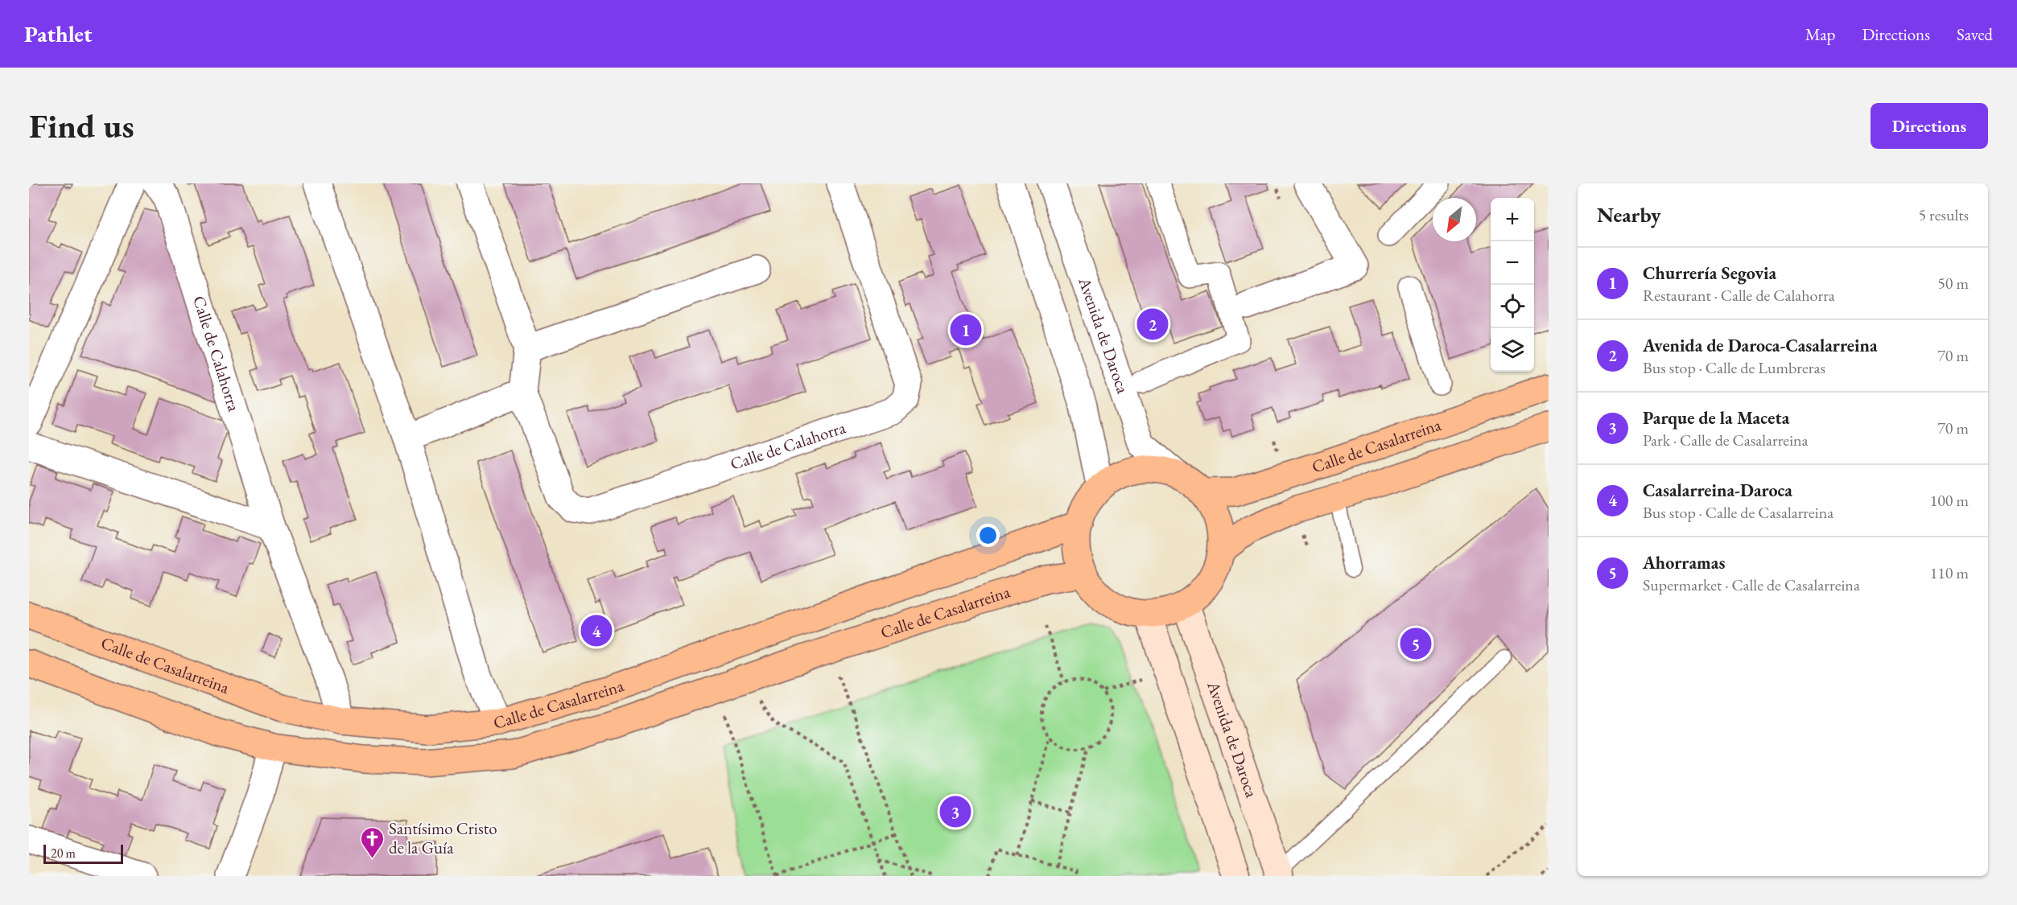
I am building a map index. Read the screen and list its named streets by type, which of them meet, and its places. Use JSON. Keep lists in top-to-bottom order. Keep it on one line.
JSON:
{"streets":{"main road":["Avenida de Daroca","Calle de Casalarreina"],"street":["Calle de Calahorra"]},"crossings":[["Avenida de Daroca","Calle de Casalarreina"],["Calle de Calahorra","Calle de Casalarreina"]],"places":{"church":["Santísimo Cristo de la Guía"]},"scale_bar":"20 m","north":"bottom left","page":{"header":"Pathlet","nav":["Map","Directions","Saved"],"buttons":"Directions","title":"Find us","heading":["Nearby","5 results"],"map_buttons":["+","−"],"list":[{"mark":"1","name":"Churrería Segovia","note":"Restaurant · Calle de Calahorra","value":"50 m"},{"mark":"2","name":"Avenida de Daroca-Casalarreina","note":"Bus stop · Calle de Lumbreras","value":"70 m"},{"mark":"3","name":"Parque de la Maceta","note":"Park · Calle de Casalarreina","value":"70 m"},{"mark":"4","name":"Casalarreina-Daroca","note":"Bus stop · Calle de Casalarreina","value":"100 m"},{"mark":"5","name":"Ahorramas","note":"Supermarket · Calle de Casalarreina","value":"110 m"}],"pins":["2","1","4","5","3"],"scale":"20 m"}}
